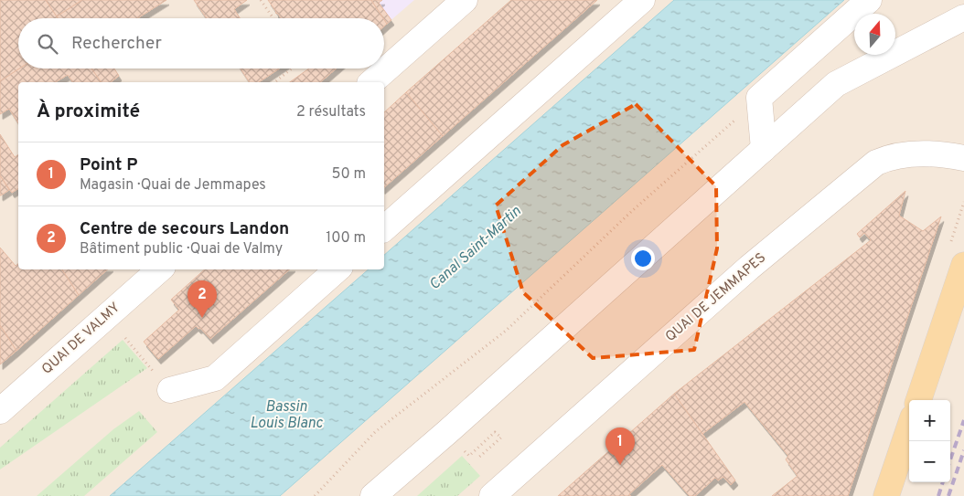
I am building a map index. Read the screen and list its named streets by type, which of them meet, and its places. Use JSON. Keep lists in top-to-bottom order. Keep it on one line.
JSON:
{"streets":{"street":["QUAI DE JEMMAPES","QUAI DE VALMY"]},"water":["Canal Saint-Martin","Bassin Louis Blanc"],"north":"top","page":{"search":"Rechercher","heading":["À proximité","2 résultats"],"list":[{"mark":"1","name":"Point P","note":"Magasin · Quai de Jemmapes","value":"50 m"},{"mark":"2","name":"Centre de secours Landon","note":"Bâtiment public · Quai de Valmy","value":"100 m"}],"pins":["2","1"],"map_buttons":["+","−"]}}
